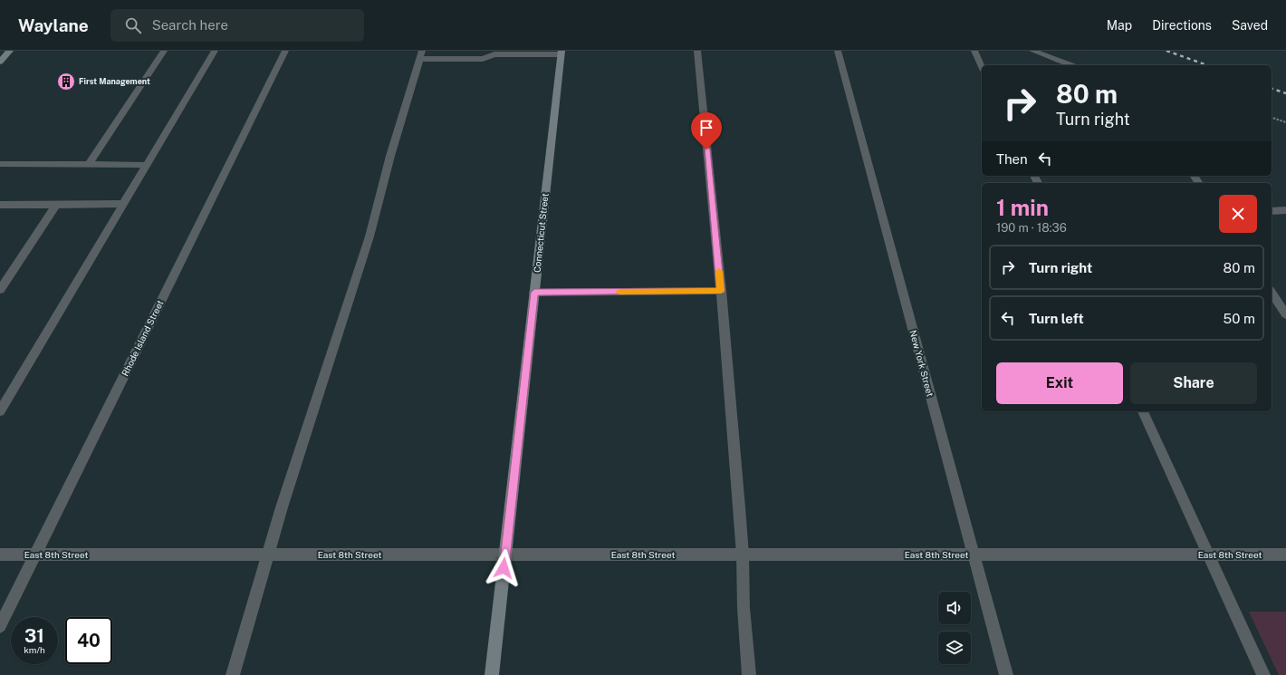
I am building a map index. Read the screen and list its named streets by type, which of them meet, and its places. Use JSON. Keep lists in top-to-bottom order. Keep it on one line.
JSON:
{"streets":{"street":["Connecticut Street","Rhode Island Street","New York Street","East 8th Street"]},"crossings":[["Connecticut Street","East 8th Street"],["Rhode Island Street","East 8th Street"],["New York Street","East 8th Street"]],"places":{"building":["First Management"]},"page":{"header":"Waylane","search":"Search here","nav":["Map","Directions","Saved"],"turn":["80 m","Turn right"],"then":"Then","heading":["1 min","190 m · 18:36"],"list":[{"name":"Turn right","value":"80 m"},{"name":"Turn left","value":"50 m"}],"buttons":["Exit","Share"],"speed":"31 km/h","limit":"40"}}
